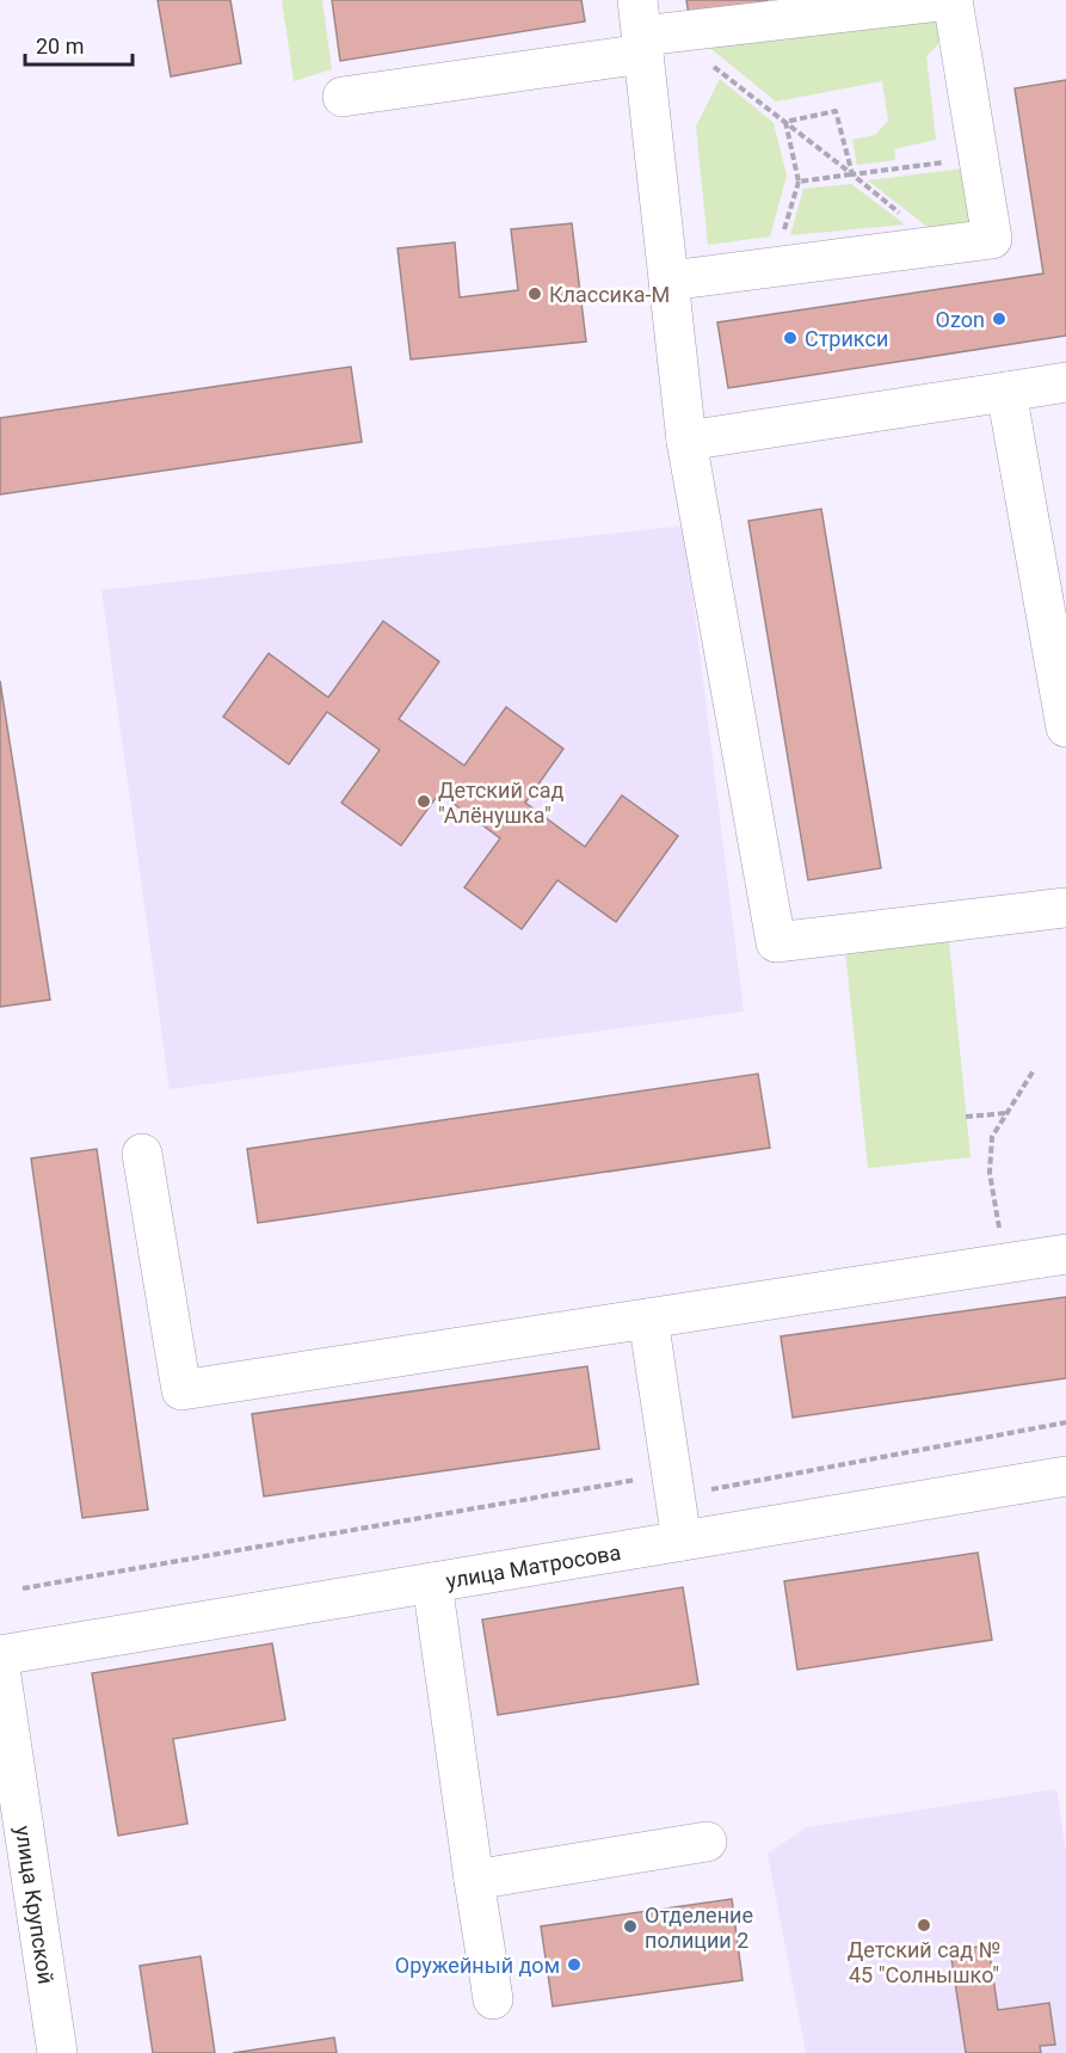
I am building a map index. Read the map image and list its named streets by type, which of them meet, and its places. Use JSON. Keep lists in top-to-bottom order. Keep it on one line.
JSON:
{"streets":{"street":["улица Матросова","улица Крупской"]},"places":["Классика-М","Ozon","Стрикси","Детский сад \"Алёнушка\"","Детский сад № 45 \"Солнышко\"","Отделение полиции 2","Оружейный дом"],"scale_bar":"20 m"}
